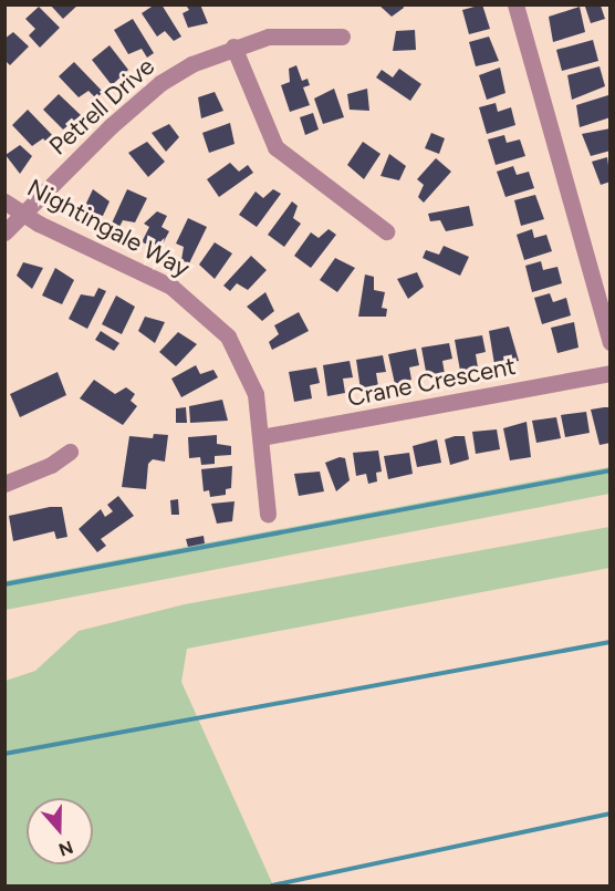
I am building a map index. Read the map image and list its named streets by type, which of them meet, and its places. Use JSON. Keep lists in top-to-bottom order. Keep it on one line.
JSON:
{"streets":{"street":["Petrell Drive","Nightingale Way","Crane Crescent"]},"crossings":[["Petrell Drive","Nightingale Way"],["Nightingale Way","Crane Crescent"]],"north":"bottom"}
